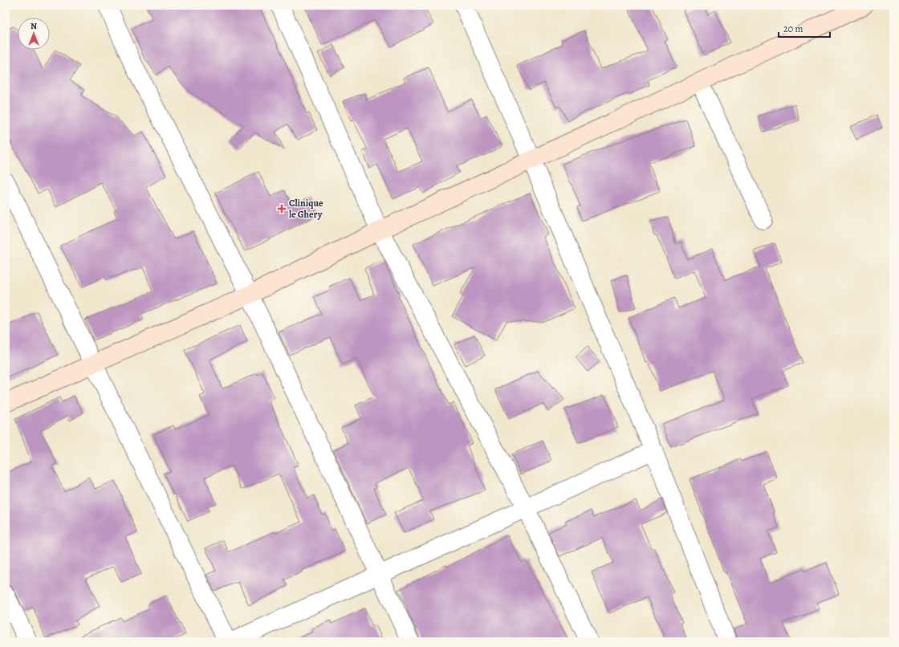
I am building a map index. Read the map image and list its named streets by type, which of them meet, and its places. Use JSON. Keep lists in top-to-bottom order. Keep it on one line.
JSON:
{"places":{"health":["Clinique le Ghery"]},"scale_bar":"20 m","north":"top"}
